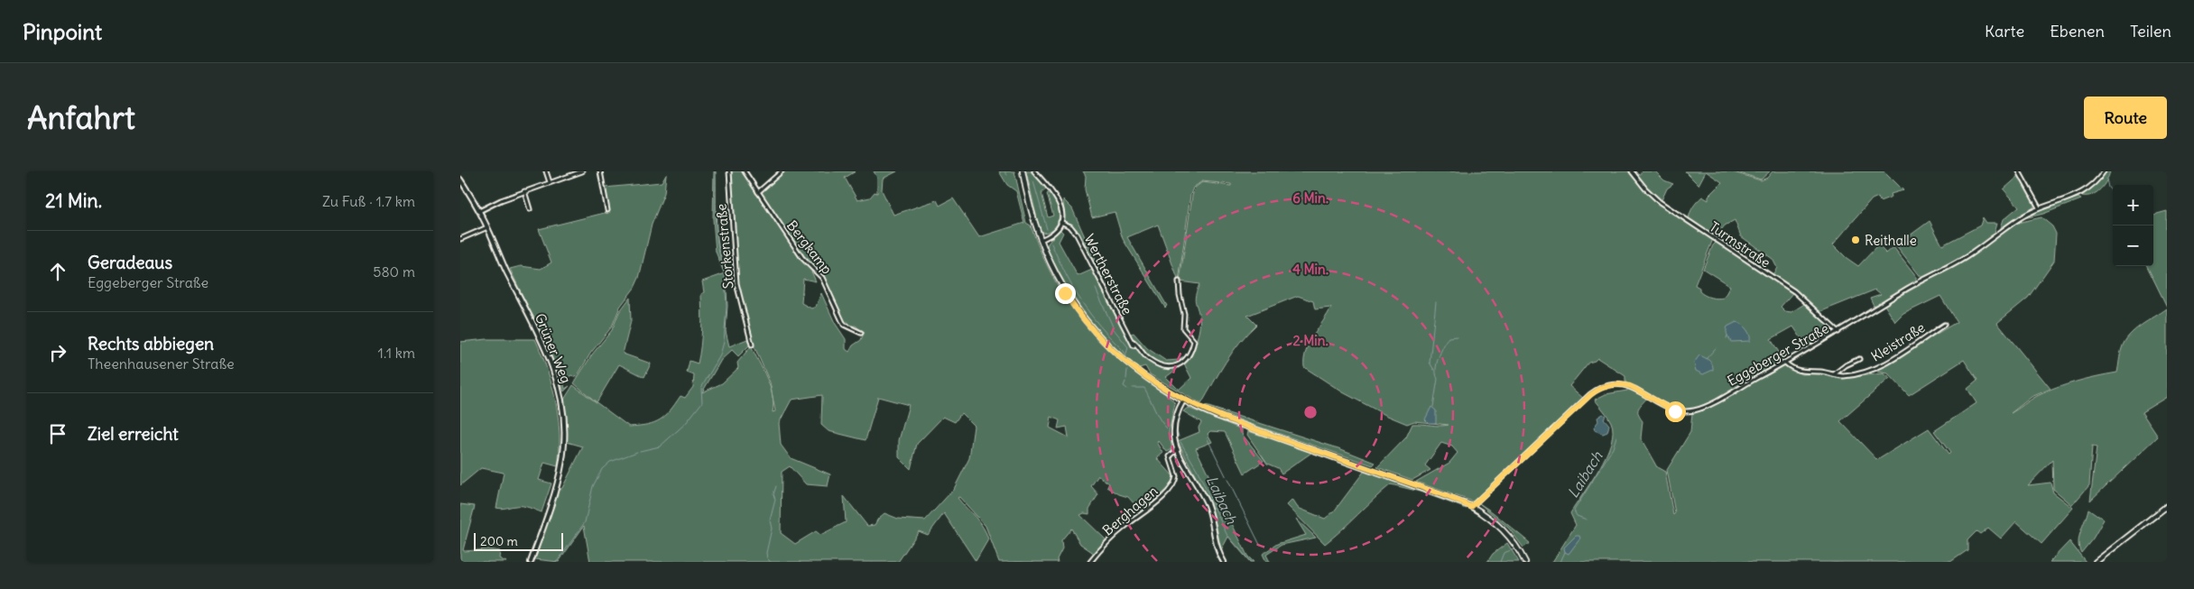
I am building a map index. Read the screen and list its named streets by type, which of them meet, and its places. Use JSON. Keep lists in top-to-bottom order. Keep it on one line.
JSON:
{"streets":{"street":["Turmstraße","Storkenstraße","Bergkamp","Wertherstraße","Kleistraße","Grüner Weg","Eggeberger Straße","Berghagen"]},"crossings":[["Turmstraße","Eggeberger Straße"],["Kleistraße","Eggeberger Straße"]],"water":["Laibach"],"places":["Reithalle"],"scale_bar":"200 m","page":{"header":"Pinpoint","nav":["Karte","Ebenen","Teilen"],"buttons":"Route","title":"Anfahrt","heading":["21 Min.","Zu Fuß · 1.7 km"],"map_buttons":["+","−"],"list":[["Geradeaus","Eggeberger Straße","580 m"],["Rechts abbiegen","Theenhausener Straße","1.1 km"],"Ziel erreicht"],"scale":"200 m"},"rings":["6 Min.","4 Min.","2 Min."]}
